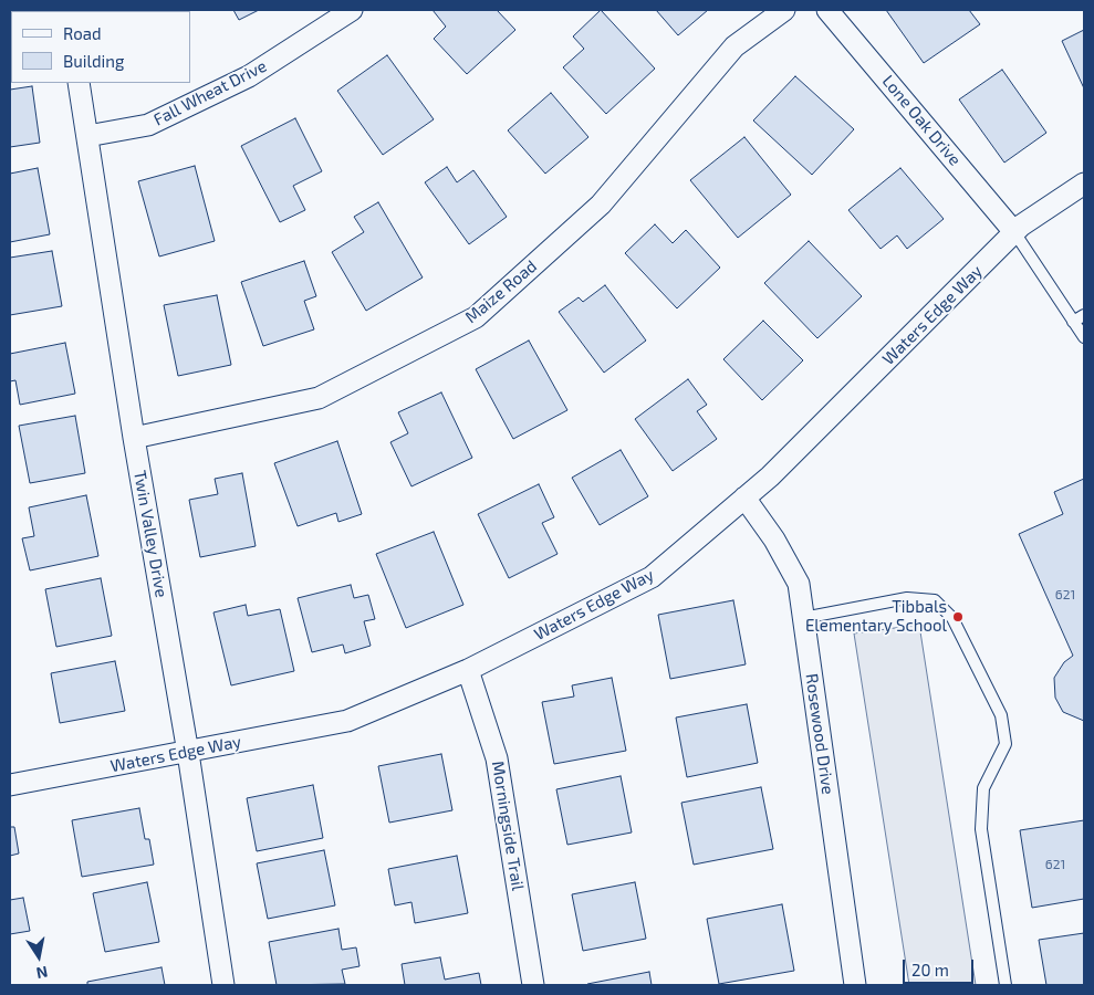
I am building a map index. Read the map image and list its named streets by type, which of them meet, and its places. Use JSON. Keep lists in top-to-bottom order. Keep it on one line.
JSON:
{"streets":{"street":["Fall Wheat Drive","Lone Oak Drive","Maize Road","Waters Edge Way","Twin Valley Drive","Rosewood Drive","Morningside Trail"]},"crossings":[["Fall Wheat Drive","Twin Valley Drive"],["Lone Oak Drive","Waters Edge Way"],["Maize Road","Twin Valley Drive"],["Waters Edge Way","Twin Valley Drive"],["Waters Edge Way","Rosewood Drive"],["Waters Edge Way","Morningside Trail"]],"places":["Tibbals Elementary School"],"house_numbers":["621","621"],"legend":["Road","Building"],"scale_bar":"20 m","north":"bottom"}
